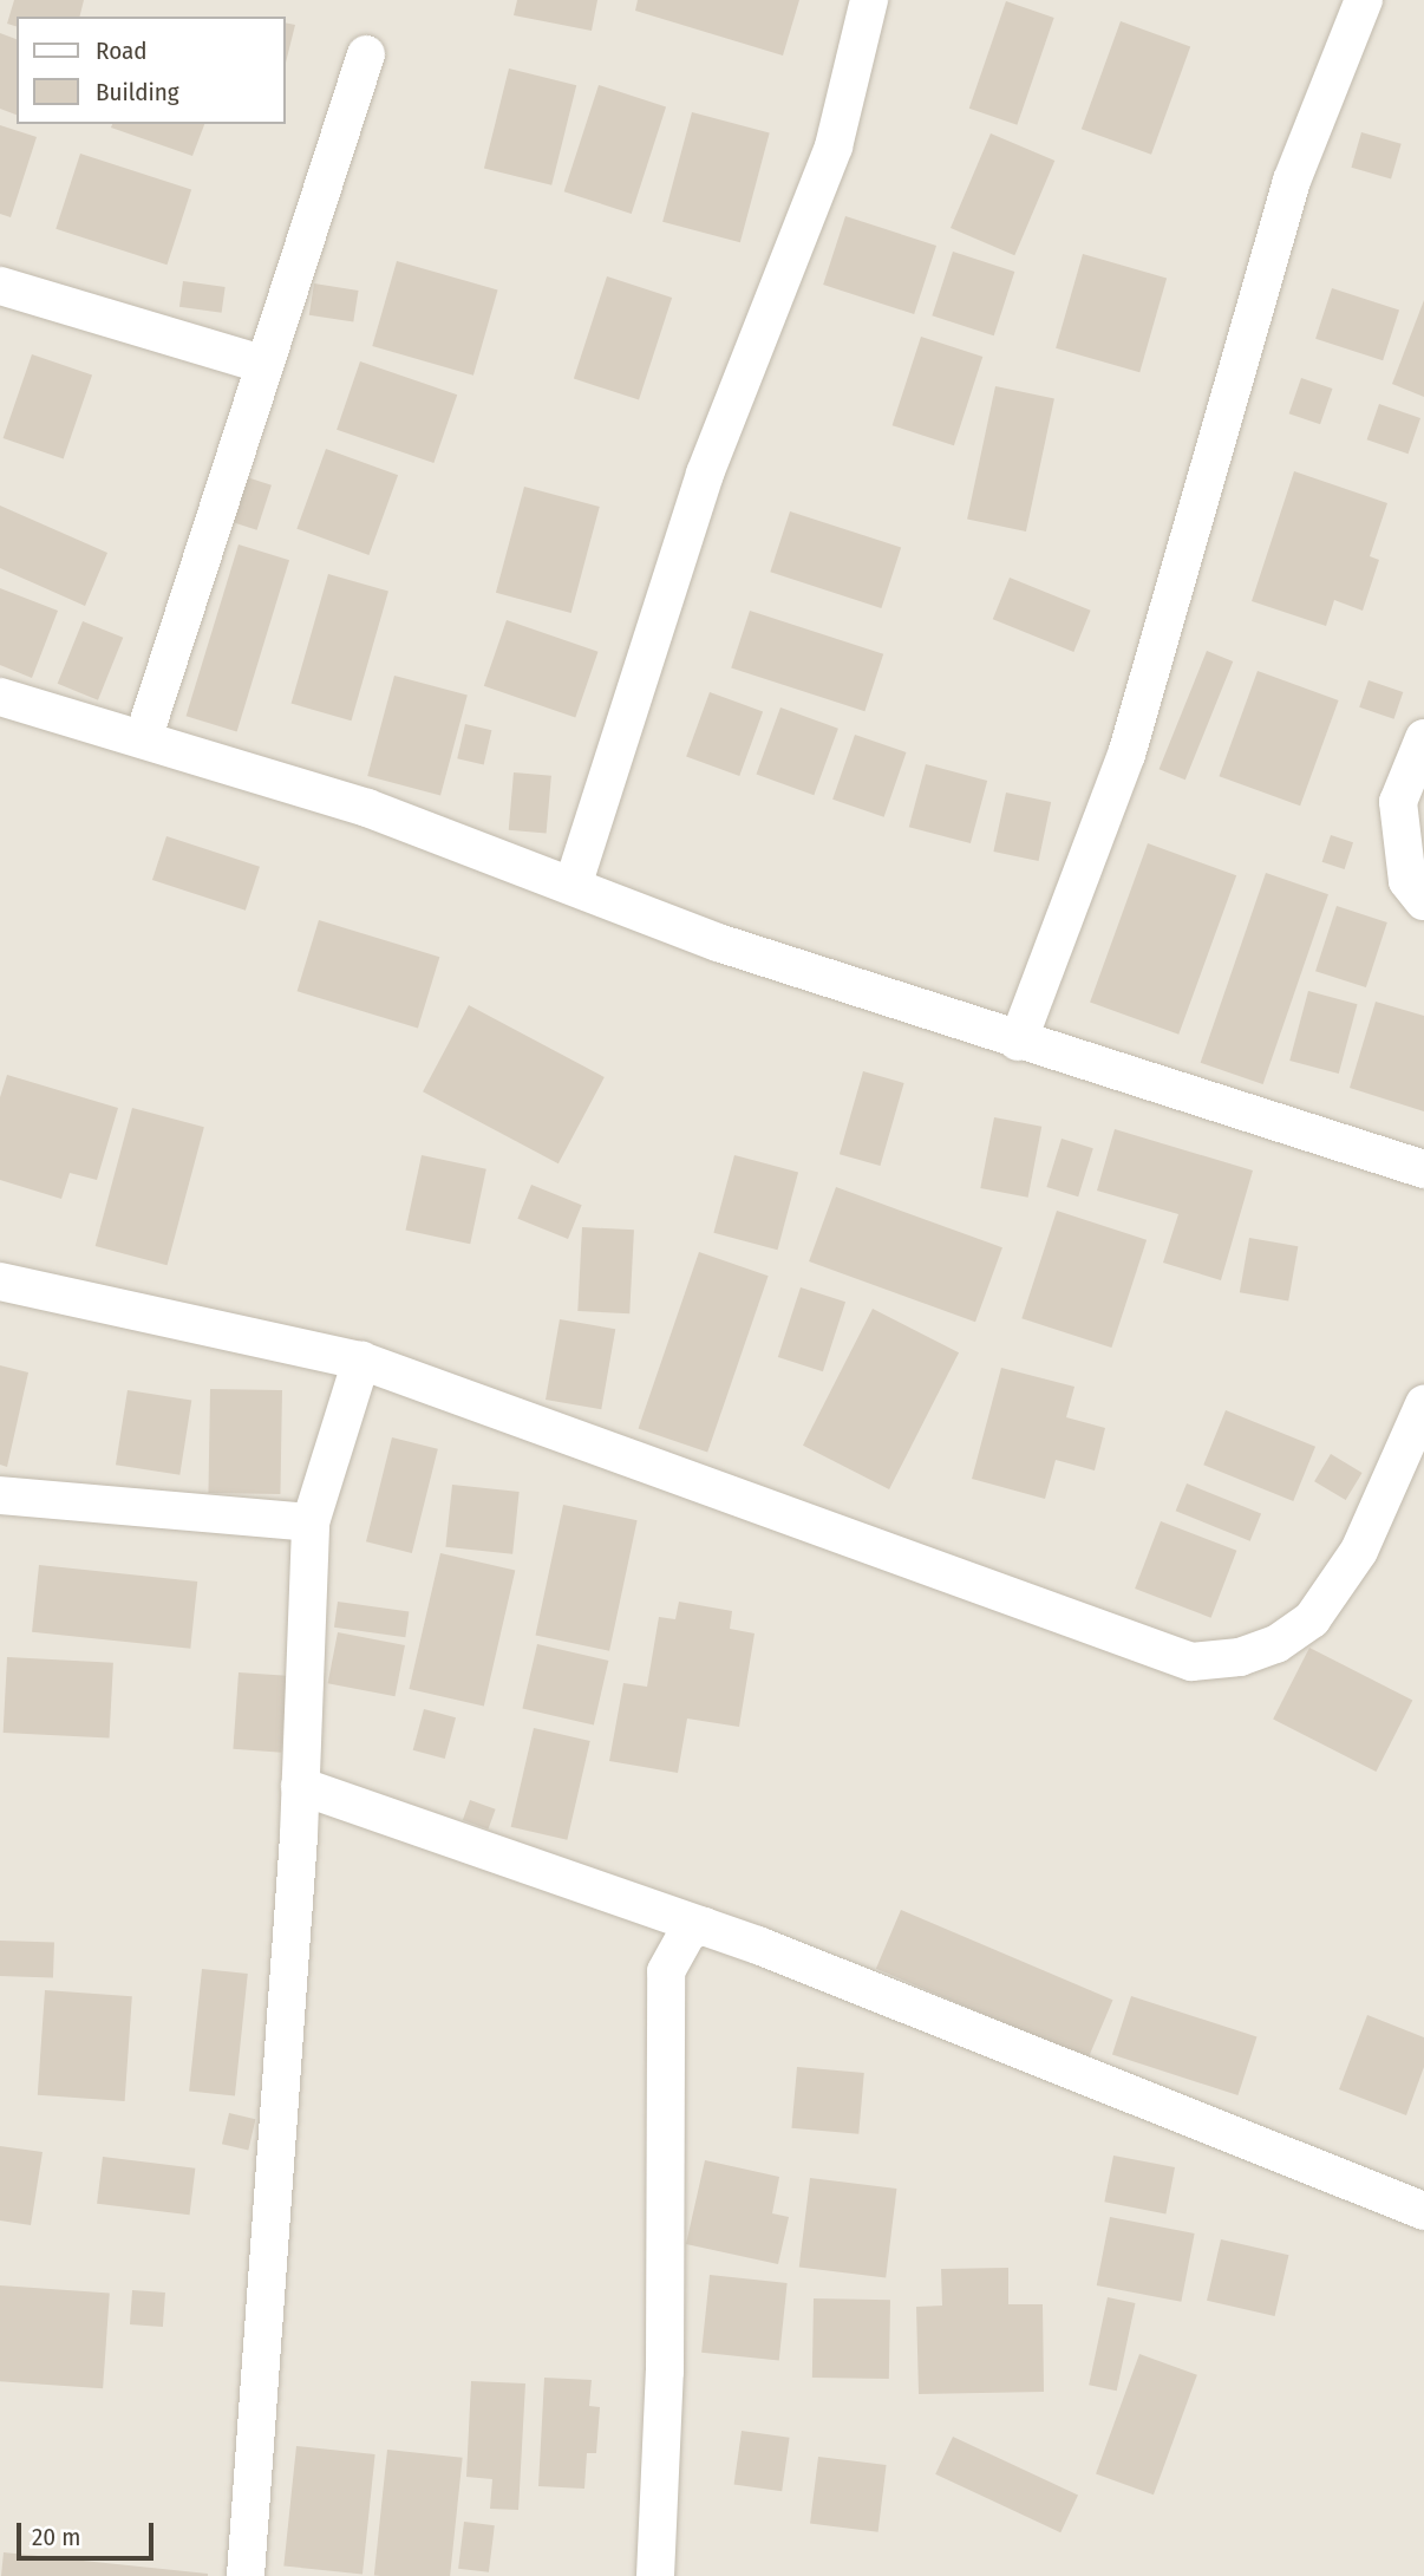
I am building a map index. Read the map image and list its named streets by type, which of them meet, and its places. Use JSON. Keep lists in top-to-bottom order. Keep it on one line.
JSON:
{"legend":["Road","Building"],"scale_bar":"20 m"}
